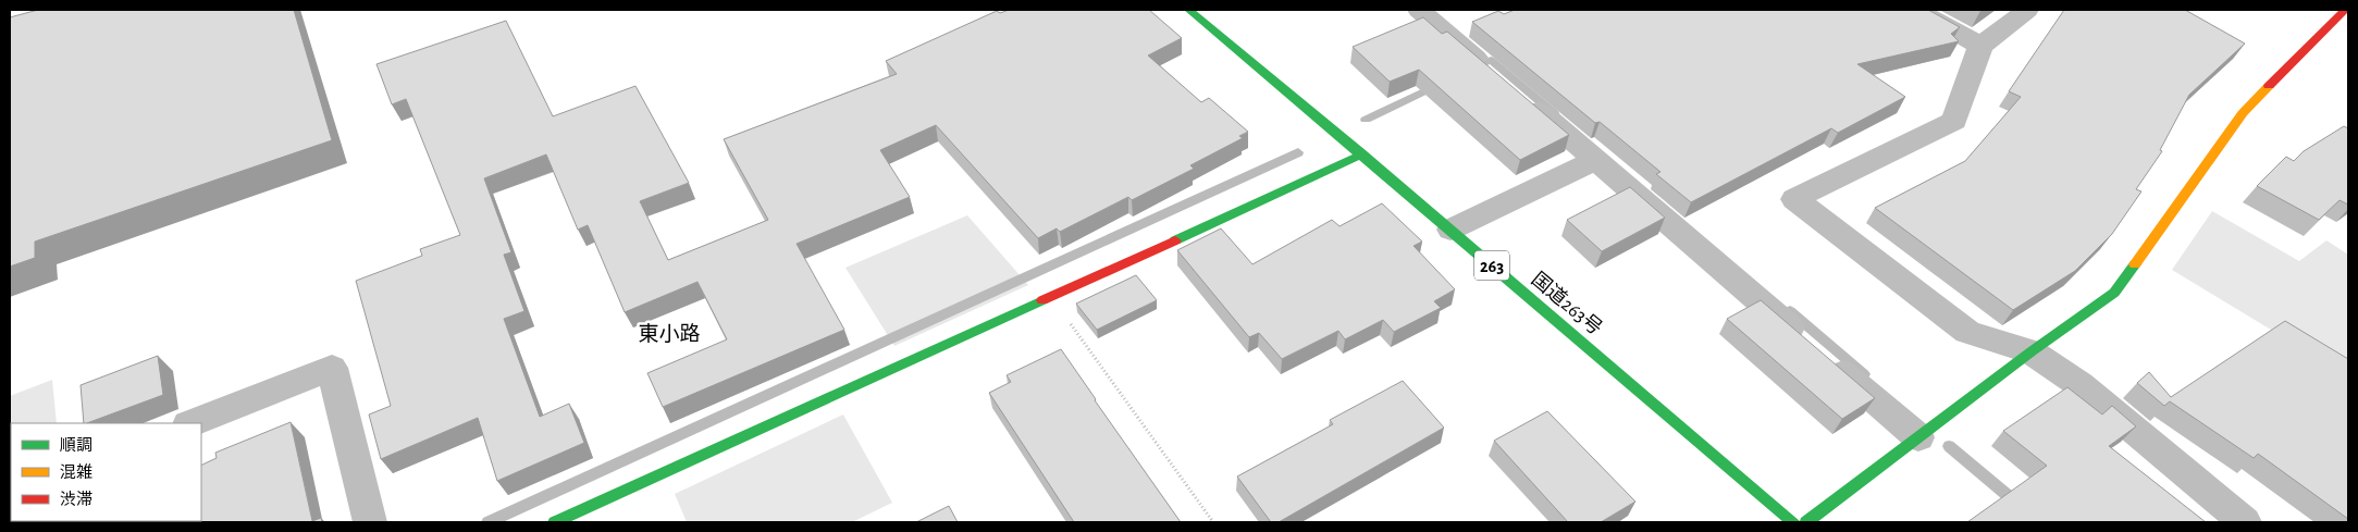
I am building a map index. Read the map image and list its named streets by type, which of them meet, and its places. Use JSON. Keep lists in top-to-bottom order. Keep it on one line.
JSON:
{"streets":{"main road":["263","国道263号"]},"districts":["東小路"],"legend":["順調","混雑","渋滞"]}
